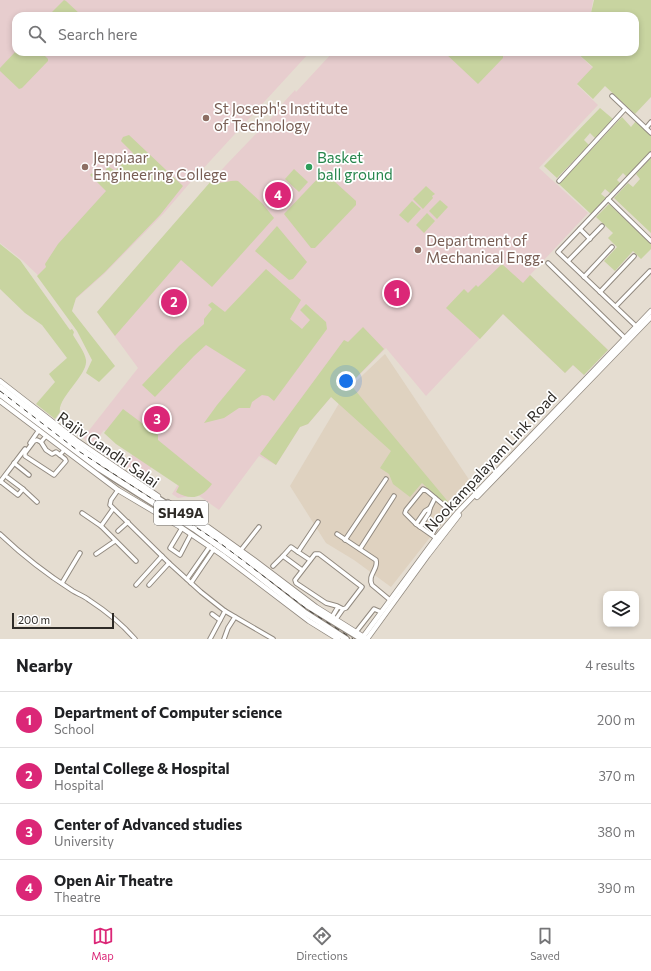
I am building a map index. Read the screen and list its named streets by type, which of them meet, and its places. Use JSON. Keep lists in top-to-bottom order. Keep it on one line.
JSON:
{"streets":{"main road":["Rajiv Gandhi Salai","SH49A"],"street":["Nookampalayam Link Road"]},"crossings":[["Rajiv Gandhi Salai","Nookampalayam Link Road"]],"places":["St Joseph's Institute of Technology","Jeppiaar Engineering College","Basket ball ground","Department of Mechanical Engg."],"scale_bar":"200 m","page":{"search":"Search here","pins":["4","1","2","3"],"scale":"200 m","heading":["Nearby","4 results"],"list":[{"mark":"1","name":"Department of Computer science","note":"School","value":"200 m"},{"mark":"2","name":"Dental College & Hospital","note":"Hospital","value":"370 m"},{"mark":"3","name":"Center of Advanced studies","note":"University","value":"380 m"},{"mark":"4","name":"Open Air Theatre","note":"Theatre","value":"390 m"}],"nav":["Map","Directions","Saved"]}}
